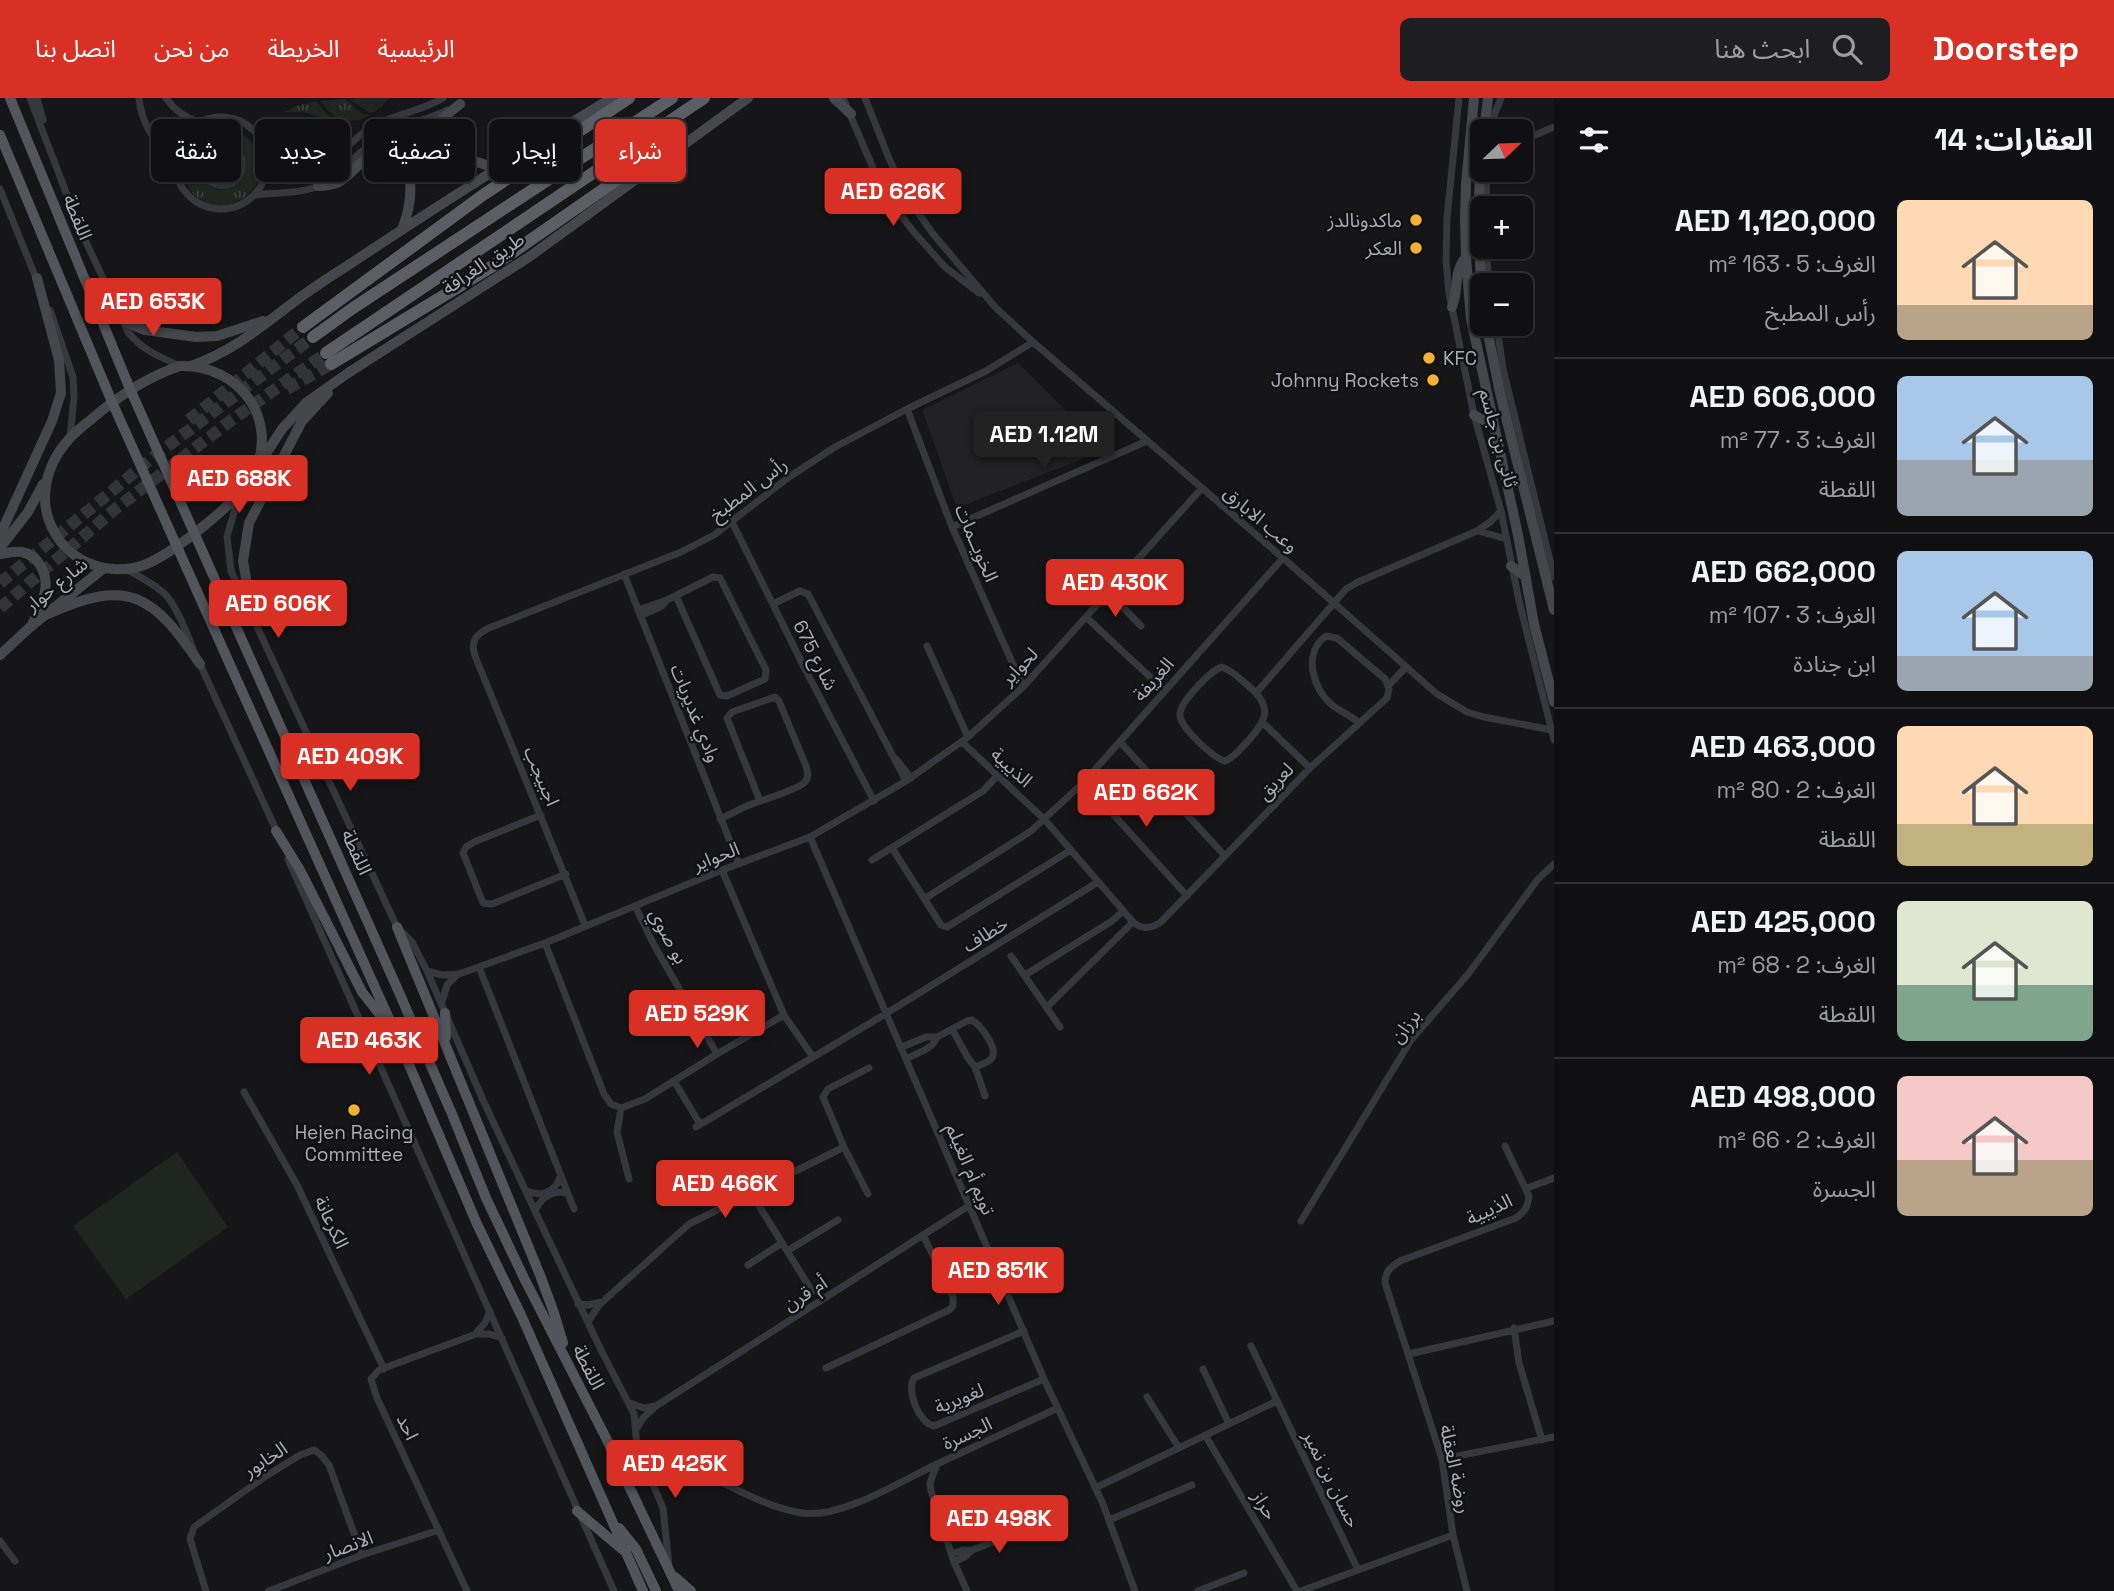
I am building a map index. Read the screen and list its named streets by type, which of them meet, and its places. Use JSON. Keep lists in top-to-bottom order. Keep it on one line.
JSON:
{"streets":{"highway":["طريق الغرافة"],"main road":["اللقطة","ثانى بن جاسم","شارع حوار"],"street":["رأس المطبخ","وعب الابارق","الخويــمات","شارع 675","لحواير","الغريفة","وادي غديريات","الذيبية","اجبيجب","لعريق","الحواير","خطاف","بو صوي","برزان","تويم أم الغيلم","الكرعانة","أم قرن","لغويرية","احد","الجسرة","الخابور","روضة العقلة","حسان بن نمير","حراز","الانصار"]},"crossings":[["اللقطة","طريق الغرافة"],["اللقطة","الحواير"],["اللقطة","أم قرن"],["ثانى بن جاسم","وعب الابارق"],["رأس المطبخ","وعب الابارق"],["رأس المطبخ","الخويــمات"],["رأس المطبخ","شارع 675"],["رأس المطبخ","وادي غديريات"],["رأس المطبخ","اجبيجب"],["وعب الابارق","لحواير"],["وعب الابارق","الغريفة"],["وعب الابارق","لعريق"],["الخويــمات","لحواير"],["شارع 675","الحواير"],["لحواير","الذيبية"],["لحواير","الحواير"],["الغريفة","الذيبية"],["وادي غديريات","الحواير"],["الذيبية","الحواير"],["الذيبية","خطاف"],["الذيبية","روضة العقلة"],["اجبيجب","الحواير"],["الحواير","بو صوي"],["الحواير","تويم أم الغيلم"],["خطاف","تويم أم الغيلم"],["تويم أم الغيلم","أم قرن"],["تويم أم الغيلم","لغويرية"],["تويم أم الغيلم","الجسرة"],["الكرعانة","احد"],["احد","الانصار"],["الخابور","الانصار"]],"places":["ماكدونالدز","العكر","KFC","Johnny Rockets","Hejen Racing Committee"],"north":"top right","page":{"header":"Doorstep","search":"ابحث هنا","nav":["الرئيسية","الخريطة","من نحن","اتصل بنا"],"heading":"العقارات: 14","map_buttons":["+","−"],"chip":["شراء","إيجار","تصفية","جديد","شقة"],"price":["AED 626K","AED 653K","AED 1.12M","AED 688K","AED 430K","AED 606K","AED 409K","AED 662K","AED 529K","AED 463K","AED 466K","AED 851K","AED 425K","AED 498K"],"list":[{"name":"AED 1,120,000","note":"الغرف: 5 · 163 m² · رأس المطبخ"},{"name":"AED 606,000","note":"الغرف: 3 · 77 m² · اللقطة"},{"name":"AED 662,000","note":"الغرف: 3 · 107 m² · ابن جنادة"},{"name":"AED 463,000","note":"الغرف: 2 · 80 m² · اللقطة"},{"name":"AED 425,000","note":"الغرف: 2 · 68 m² · اللقطة"},{"name":"AED 498,000","note":"الغرف: 2 · 66 m² · الجسرة"}]}}
